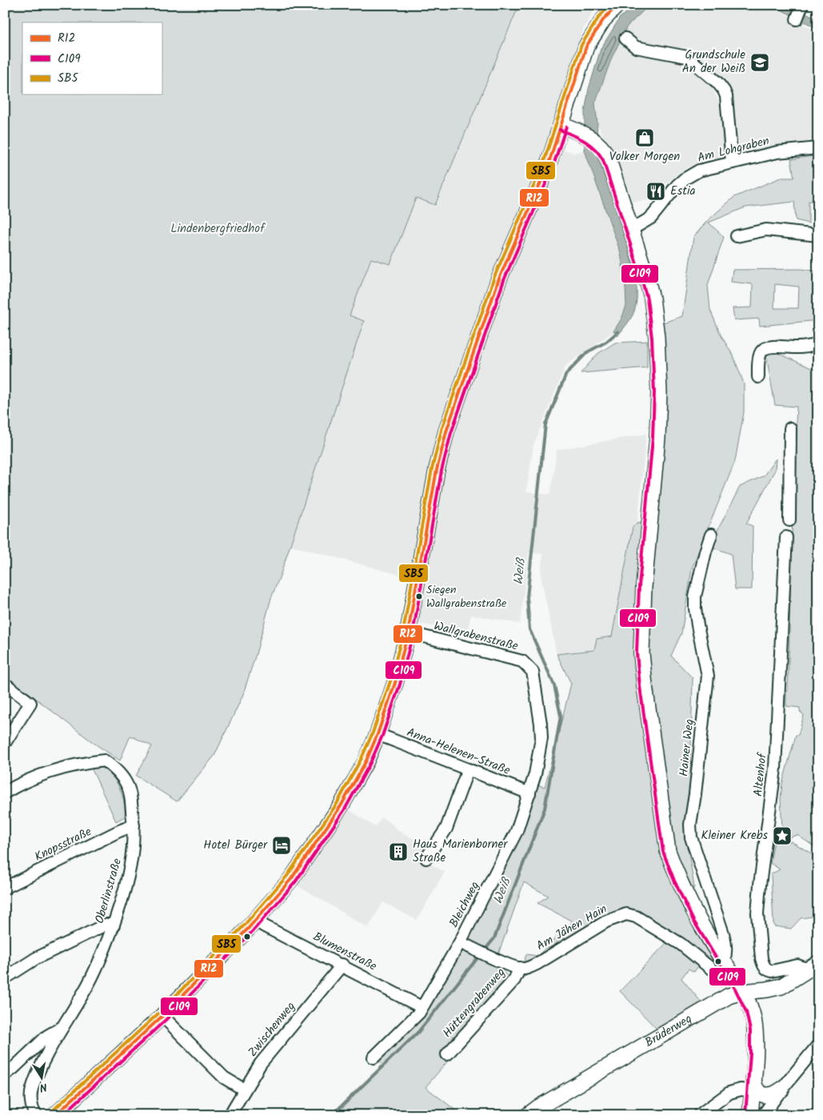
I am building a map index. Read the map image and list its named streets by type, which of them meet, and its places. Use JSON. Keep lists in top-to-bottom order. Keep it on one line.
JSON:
{"streets":{"street":["Am Lohgraben","Wallgrabenstraße","Hainer Weg","Anna-Helenen-Straße","Altenhof","Knopsstraße","Oberlinstraße","Bleichweg","Am Jähen Hain","Blumenstraße","Hüttengrabenweg","Zwischenweg","Brüderweg"]},"crossings":[["Wallgrabenstraße","Bleichweg"],["Hainer Weg","Am Jähen Hain"],["Anna-Helenen-Straße","Bleichweg"],["Altenhof","Brüderweg"],["Knopsstraße","Oberlinstraße"],["Bleichweg","Blumenstraße"],["Am Jähen Hain","Hüttengrabenweg"],["Blumenstraße","Zwischenweg"]],"water":["Weiß"],"parks":["Lindenbergfriedhof"],"places":{"school or university":["Grundschule An der Weiß"],"shop":["Volker Morgen"],"restaurant":["Estia"],"other":["Siegen Wallgrabenstraße"],"place":["Kleiner Krebs"],"hotel":["Hotel Bürger"],"building":["Haus Marienborner Straße"]},"lines":["transit line R12","transit line SB5","transit line C109"],"legend":["R12","C109","SB5"],"north":"bottom"}
